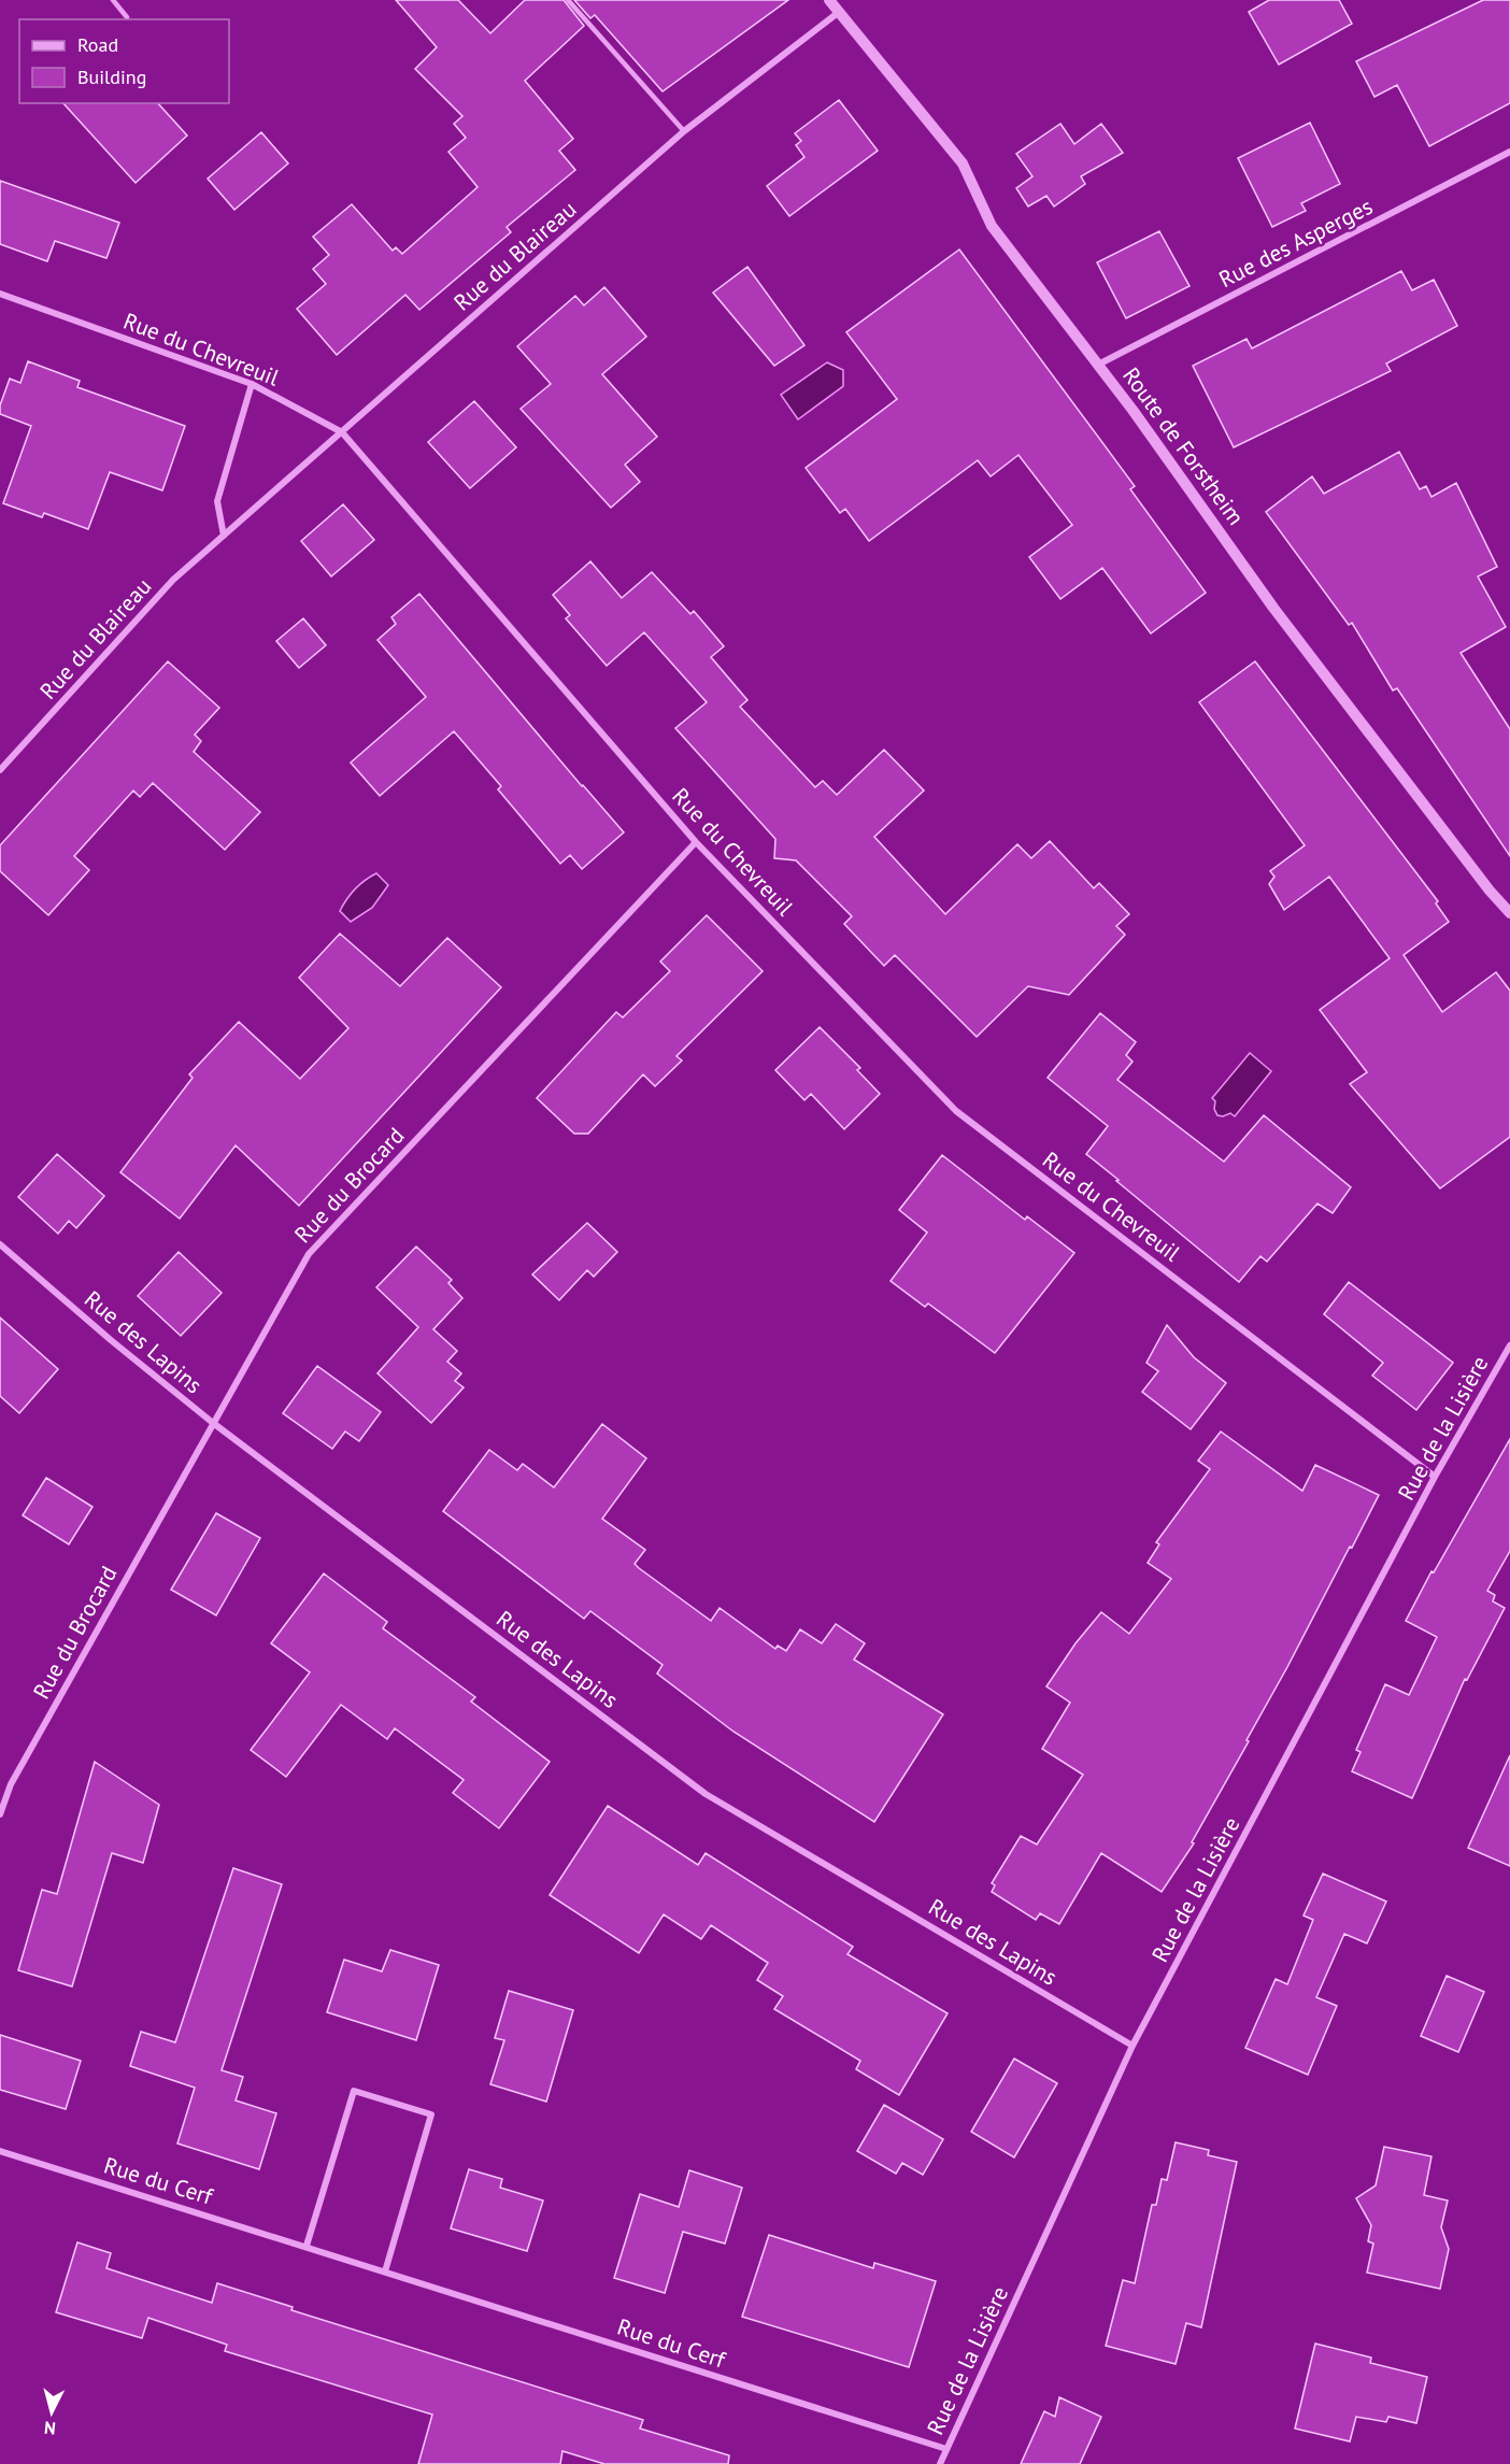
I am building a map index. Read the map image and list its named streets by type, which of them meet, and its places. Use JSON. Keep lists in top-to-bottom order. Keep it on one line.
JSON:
{"streets":{"street":["Rue des Asperges","Rue du Blaireau","Rue du Chevreuil","Route de Forstheim","Rue du Brocard","Rue des Lapins","Rue de la Lisière","Rue du Cerf"]},"crossings":[["Rue des Asperges","Route de Forstheim"],["Rue du Blaireau","Rue du Chevreuil"],["Rue du Blaireau","Route de Forstheim"],["Rue du Chevreuil","Rue du Brocard"],["Rue du Chevreuil","Rue de la Lisière"],["Rue du Brocard","Rue des Lapins"],["Rue des Lapins","Rue de la Lisière"],["Rue de la Lisière","Rue du Cerf"]],"legend":["Road","Building"],"north":"bottom"}
